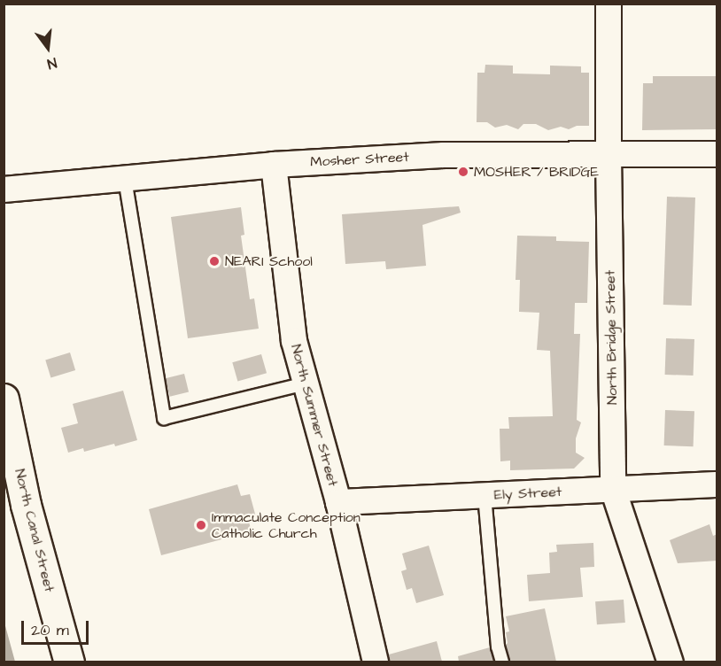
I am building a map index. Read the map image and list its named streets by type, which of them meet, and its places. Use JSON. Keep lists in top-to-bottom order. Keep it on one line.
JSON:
{"streets":{"street":["Mosher Street","North Bridge Street","North Summer Street","Ely Street","North Canal Street"]},"crossings":[["Mosher Street","North Bridge Street"],["Mosher Street","North Summer Street"],["North Bridge Street","Ely Street"],["North Summer Street","Ely Street"]],"places":["MOSHER / BRIDGE","NEARI School","Immaculate Conception Catholic Church"],"scale_bar":"20 m","north":"bottom"}
